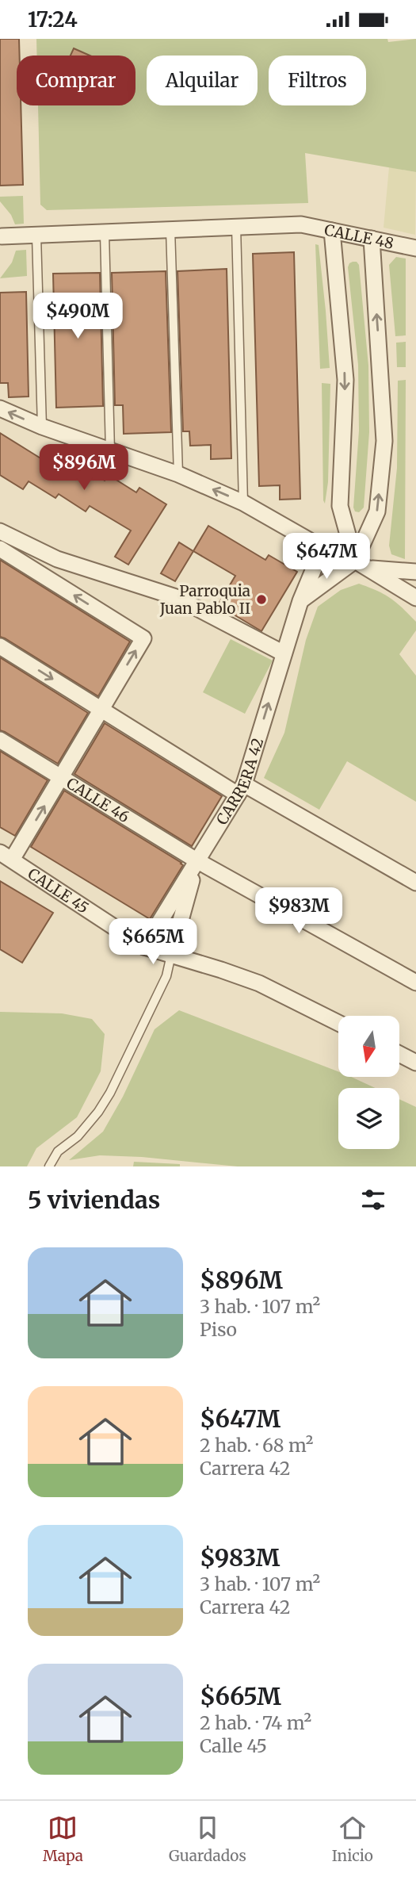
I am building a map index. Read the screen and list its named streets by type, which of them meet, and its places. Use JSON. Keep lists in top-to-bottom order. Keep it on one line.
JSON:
{"streets":{"street":["CALLE 48","CARRERA 42","CALLE 46","CALLE 45"]},"crossings":[["CARRERA 42","CALLE 46"],["CARRERA 42","CALLE 45"]],"places":["Parroquia Juan Pablo II"],"north":"bottom","page":{"status":"17:24","chip":["Comprar","Alquilar","Filtros"],"price":["$490M","$896M","$647M","$983M","$665M"],"heading":"5 viviendas","list":[{"name":"$896M","note":"3 hab. · 107 m² · Piso"},{"name":"$647M","note":"2 hab. · 68 m² · Carrera 42"},{"name":"$983M","note":"3 hab. · 107 m² · Carrera 42"},{"name":"$665M","note":"2 hab. · 74 m² · Calle 45"}],"tabs":["Mapa","Guardados","Inicio"]}}
